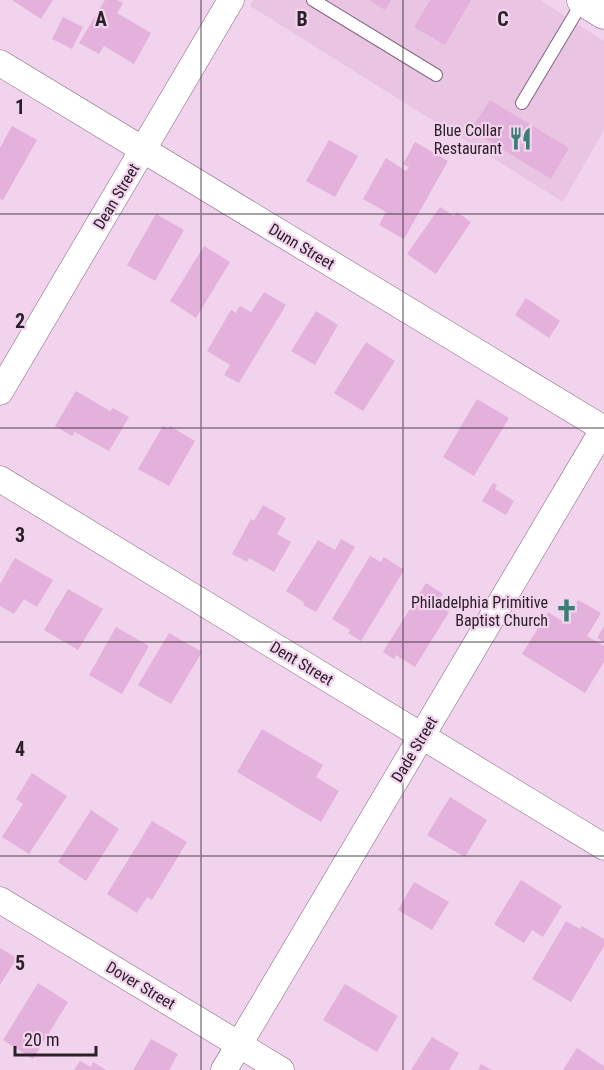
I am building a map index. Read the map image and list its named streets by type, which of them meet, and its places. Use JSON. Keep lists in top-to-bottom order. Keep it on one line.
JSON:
{"streets":{"street":["Dean Street","Dunn Street","Dent Street","Dade Street","Dover Street"]},"crossings":[["Dean Street","Dunn Street"],["Dunn Street","Dade Street"],["Dent Street","Dade Street"],["Dade Street","Dover Street"]],"places":{"restaurant":["Blue Collar Restaurant"],"church":["Philadelphia Primitive Baptist Church"]},"scale_bar":"20 m","grid":{"columns":["A","B","C"],"rows":["1","2","3","4","5"]}}
